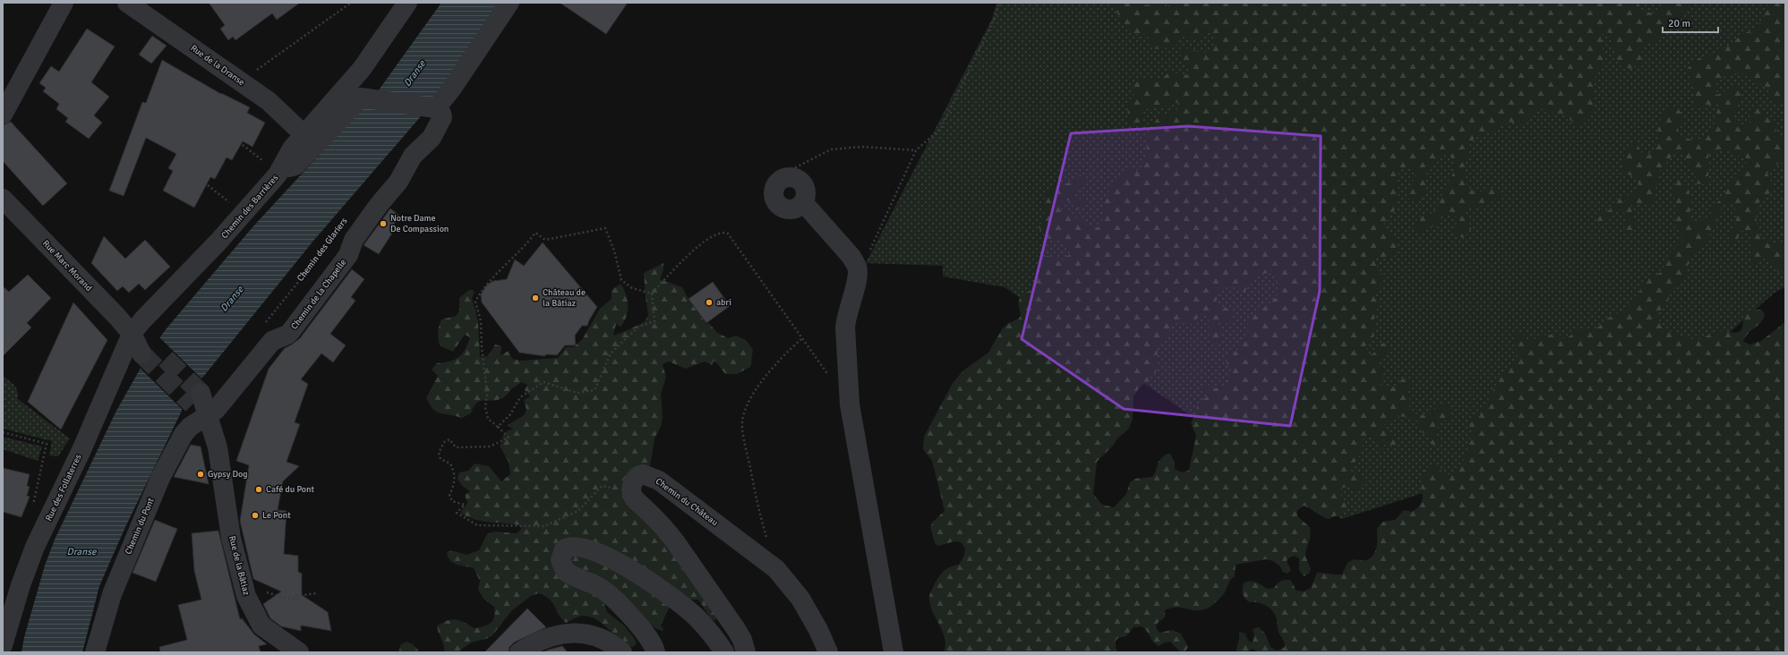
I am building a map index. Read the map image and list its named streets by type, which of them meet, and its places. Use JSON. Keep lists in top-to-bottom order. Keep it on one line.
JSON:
{"streets":{"street":["Rue de la Dranse","Chemin des Barrières","Rue Marc Morand","Chemin de la Chapelle","Rue des Follaterres","Chemin du Château","Chemin du Pont","Rue de la Bâtiaz"],"path":["Chemin des Glariers"]},"crossings":[["Rue de la Dranse","Chemin des Barrières"],["Chemin des Barrières","Rue Marc Morand"],["Chemin des Barrières","Rue des Follaterres"],["Rue Marc Morand","Rue des Follaterres"],["Chemin de la Chapelle","Chemin du Pont"],["Chemin de la Chapelle","Rue de la Bâtiaz"],["Chemin du Pont","Rue de la Bâtiaz"]],"water":["Dranse"],"places":["Notre Dame De Compassion","Château de la Bâtiaz","abri","Gypsy Dog","Café du Pont","Le Pont"],"scale_bar":"20 m"}
